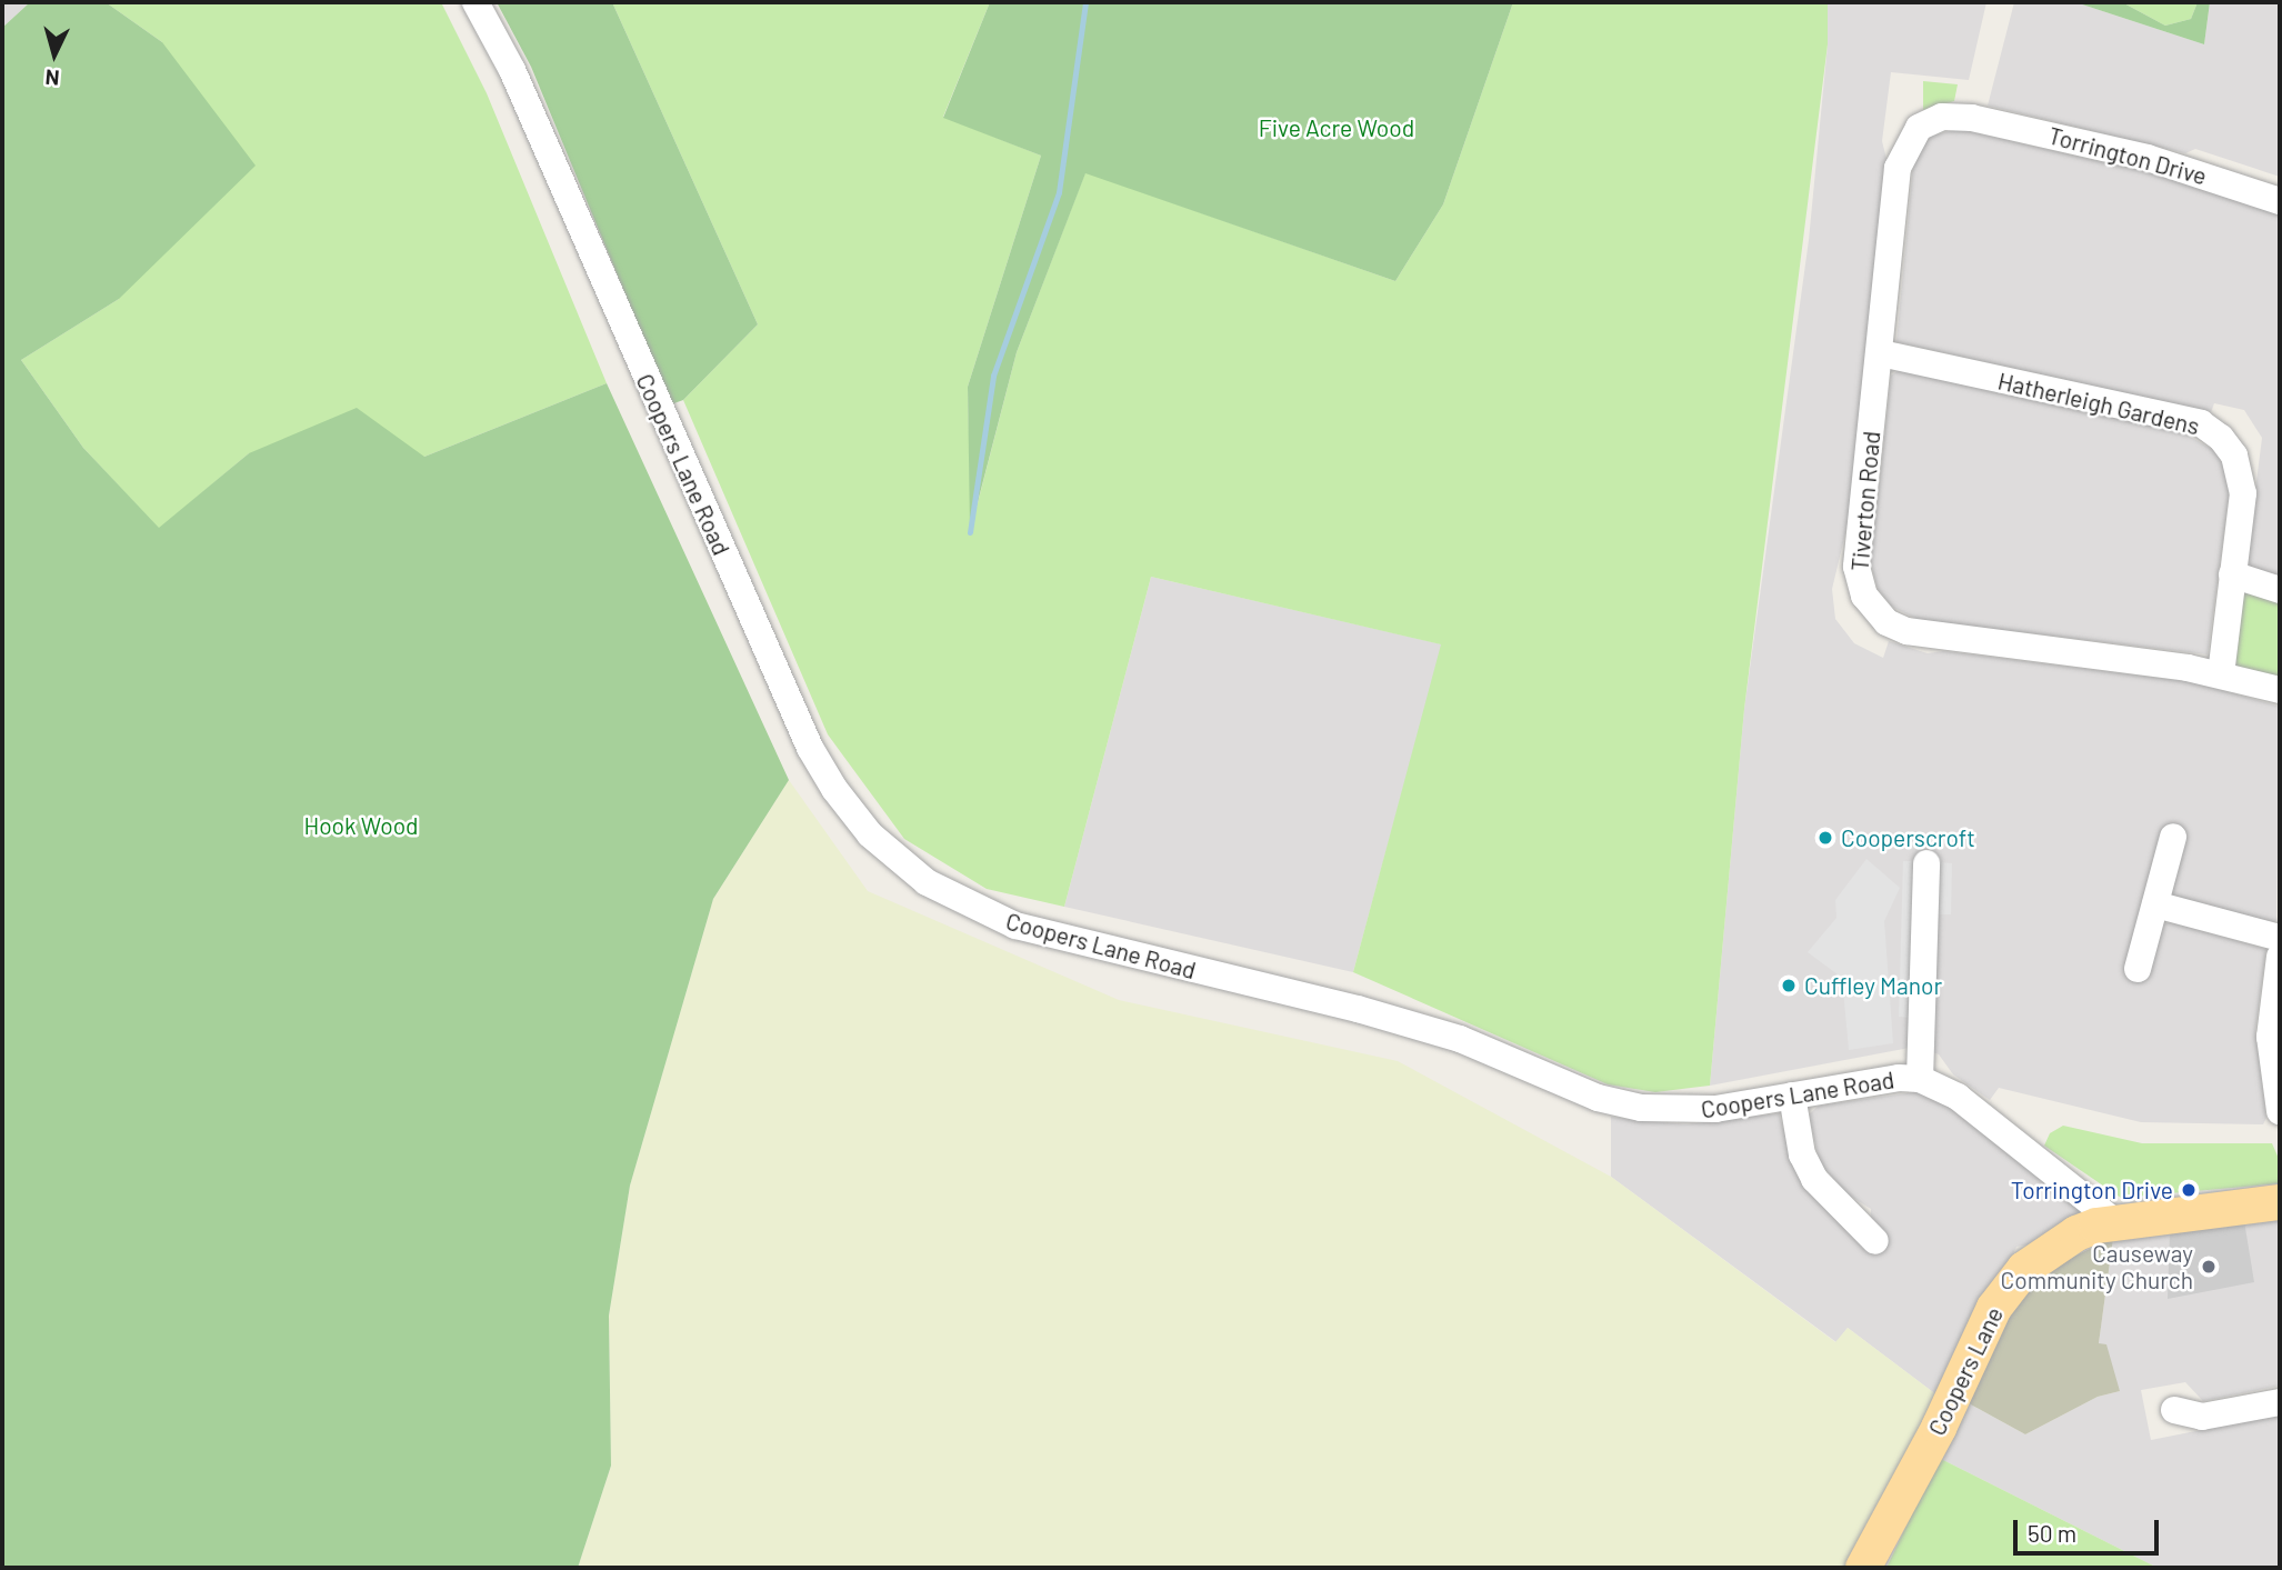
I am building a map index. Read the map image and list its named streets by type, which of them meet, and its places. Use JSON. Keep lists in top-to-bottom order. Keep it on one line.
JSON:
{"streets":{"main road":["Coopers Lane"],"street":["Torrington Drive","Hatherleigh Gardens","Coopers Lane Road","Tiverton Road"]},"crossings":[["Torrington Drive","Tiverton Road"],["Hatherleigh Gardens","Tiverton Road"],["Coopers Lane Road","Coopers Lane"]],"parks":["Five Acre Wood","Hook Wood"],"places":["Cooperscroft","Cuffley Manor","Torrington Drive","Causeway Community Church"],"scale_bar":"50 m","north":"bottom"}
